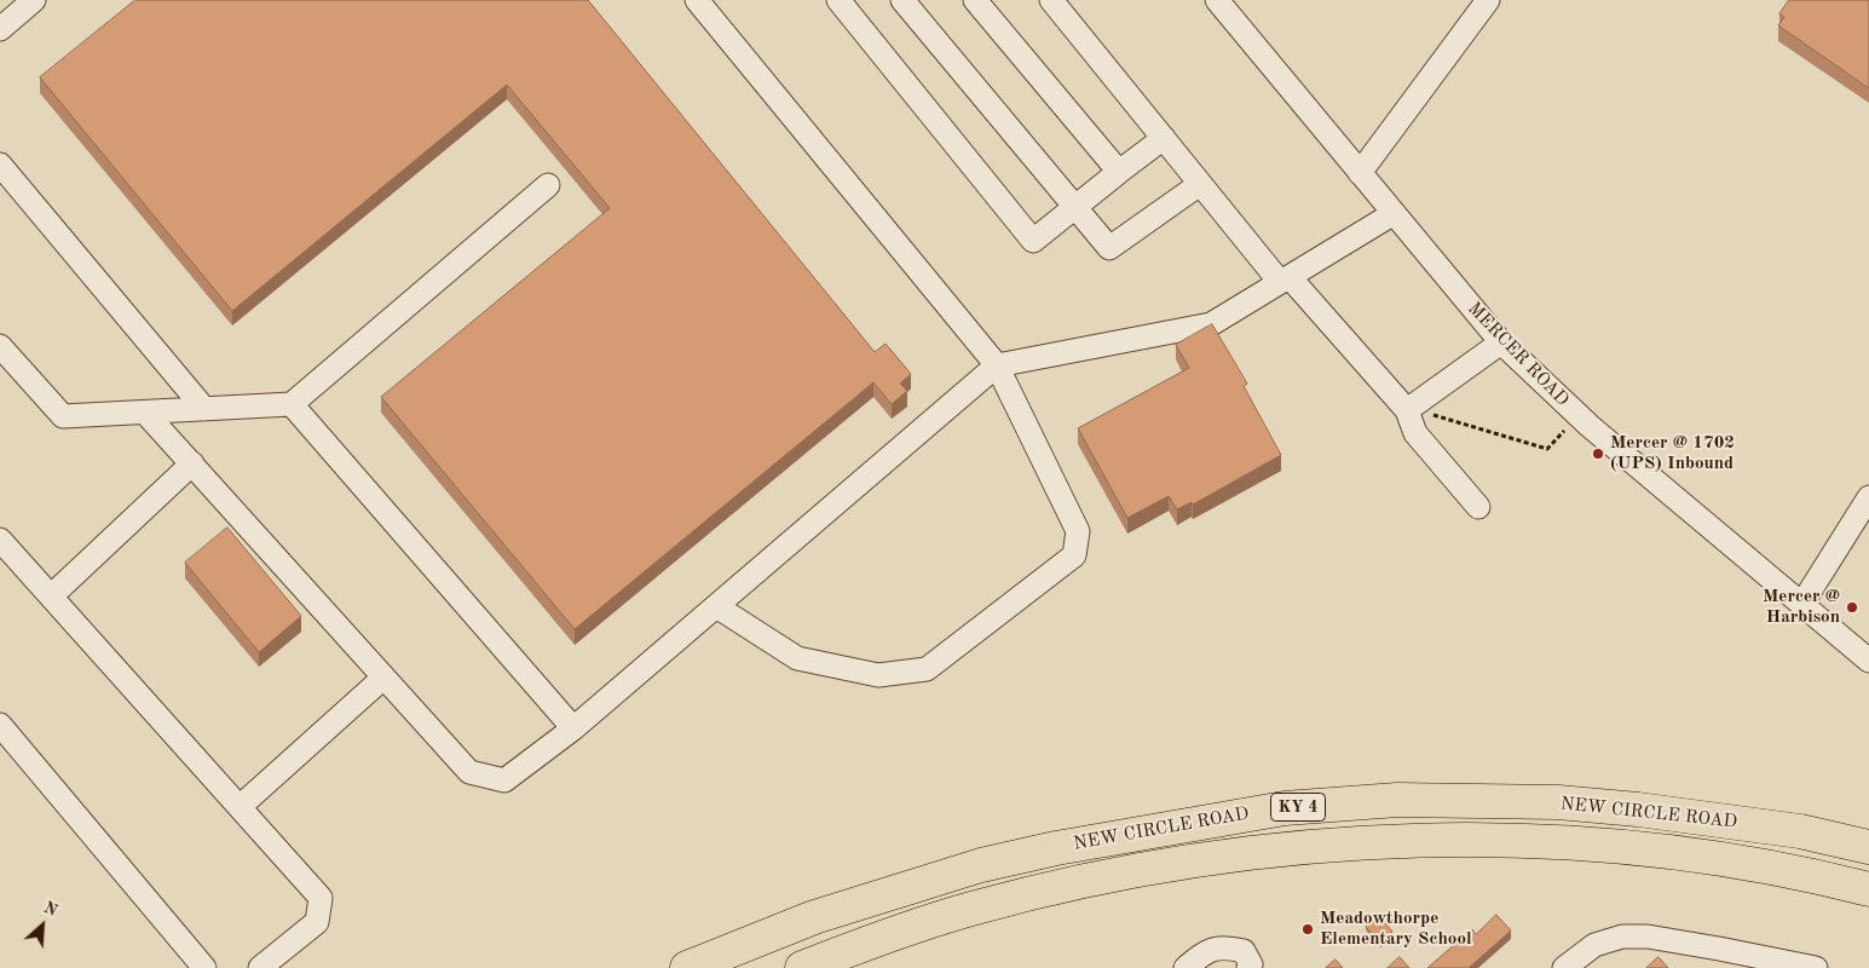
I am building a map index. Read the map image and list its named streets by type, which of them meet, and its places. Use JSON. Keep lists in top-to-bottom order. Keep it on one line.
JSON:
{"streets":{"highway":["KY 4","NEW CIRCLE ROAD"],"street":["MERCER ROAD"]},"places":["Mercer @ 1702 (UPS) Inbound","Mercer @ Harbison","Meadowthorpe Elementary School"],"north":"top right"}
